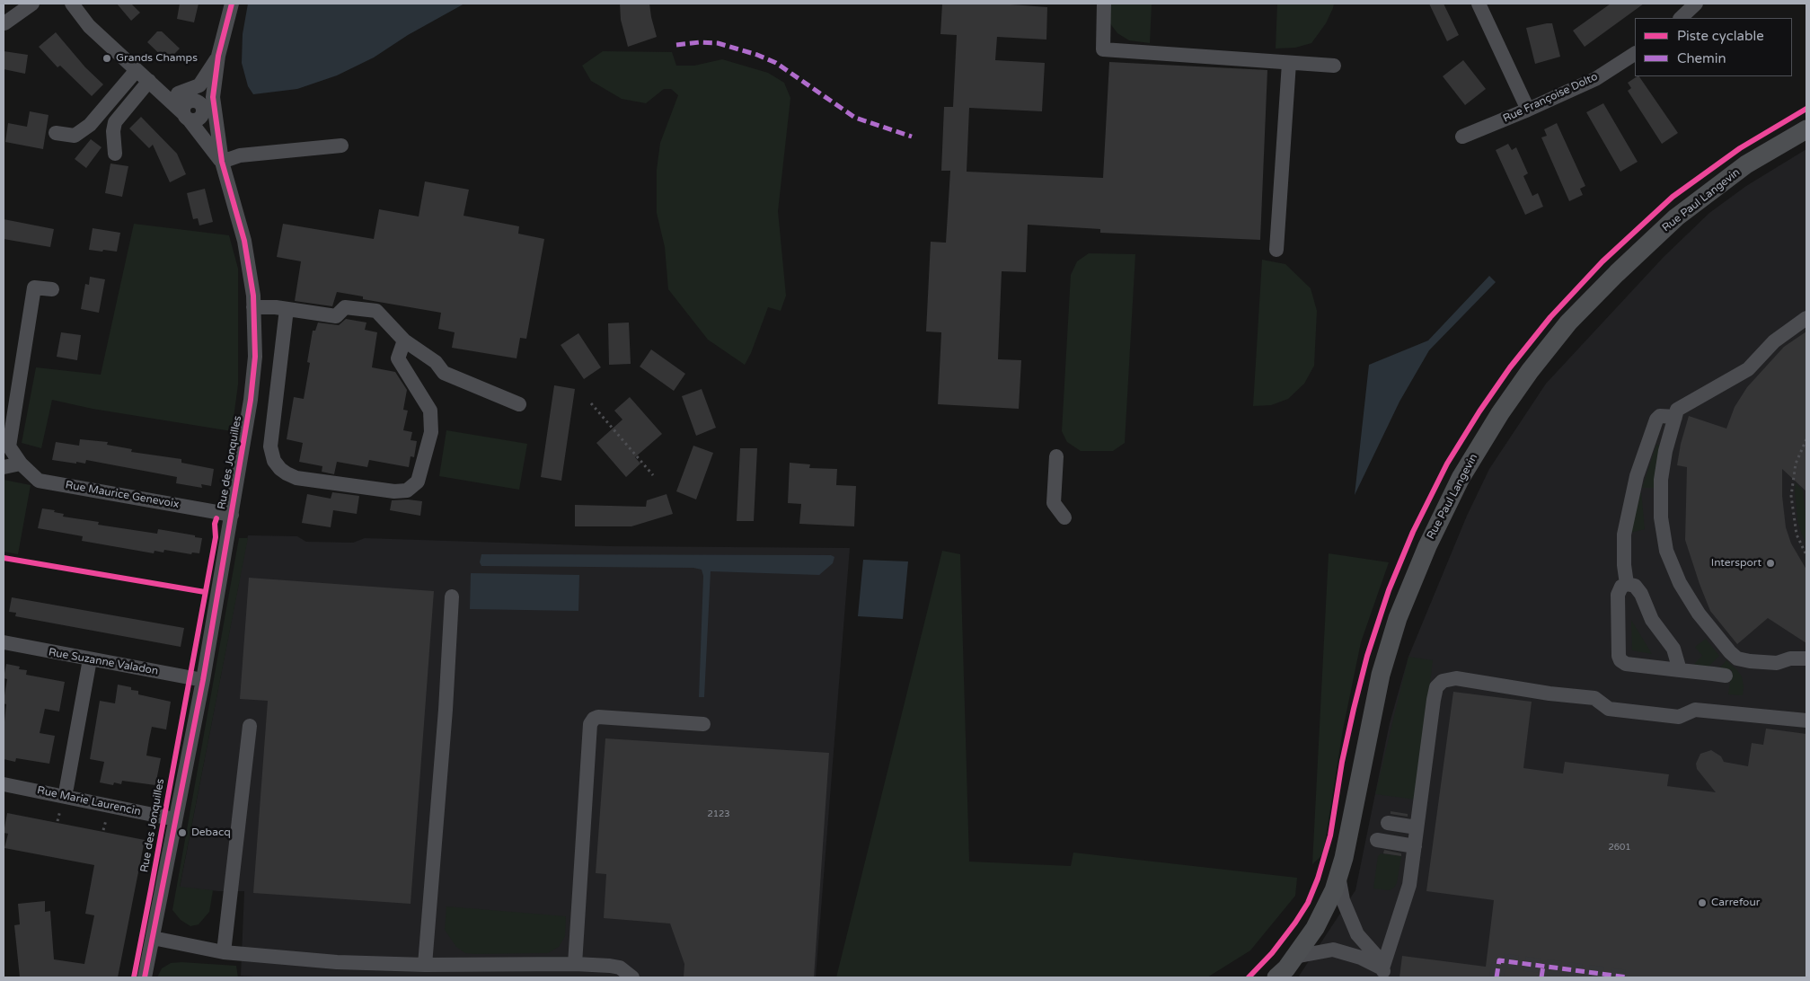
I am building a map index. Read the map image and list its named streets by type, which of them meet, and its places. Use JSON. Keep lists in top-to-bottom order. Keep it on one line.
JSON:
{"streets":{"main road":["Rue Paul Langevin"],"street":["Rue Françoise Dolto","Rue des Jonquilles","Rue Maurice Genevoix","Rue Suzanne Valadon","Rue Marie Laurencin"]},"crossings":[["Rue des Jonquilles","Rue Maurice Genevoix"],["Rue des Jonquilles","Rue Suzanne Valadon"],["Rue des Jonquilles","Rue Marie Laurencin"]],"places":["Grands Champs","Intersport","Debacq","Carrefour"],"house_numbers":["2123","2601"],"legend":["Piste cyclable","Chemin"]}
